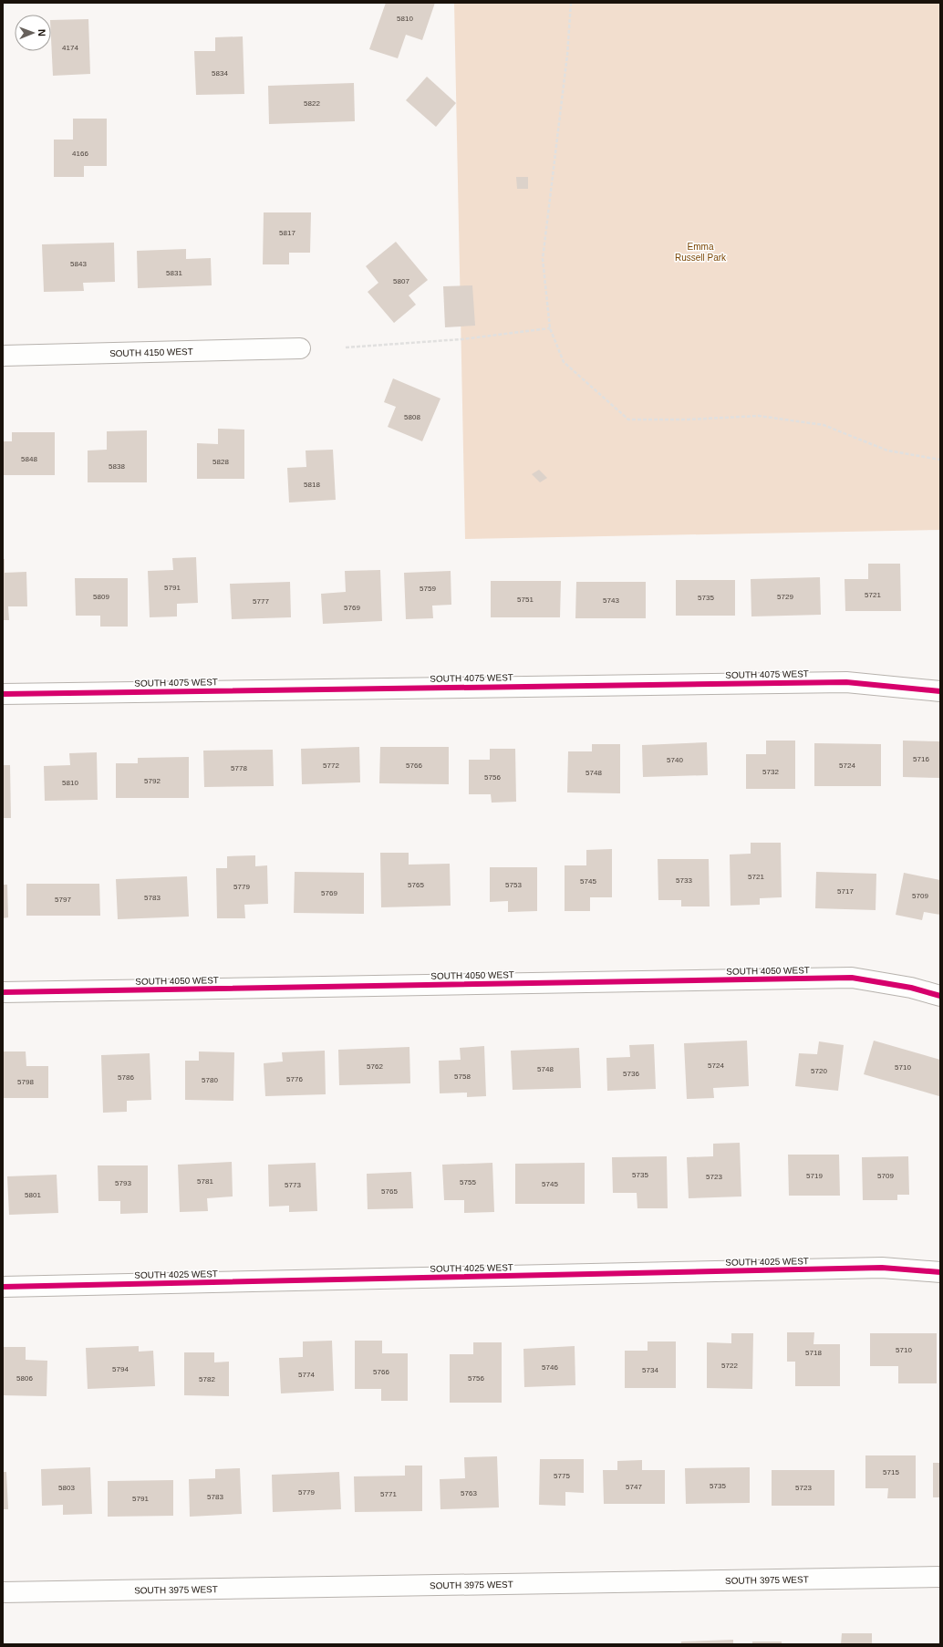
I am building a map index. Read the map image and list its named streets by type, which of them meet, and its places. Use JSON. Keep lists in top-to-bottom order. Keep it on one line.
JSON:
{"streets":{"street":["SOUTH 4150 WEST","SOUTH 4075 WEST","SOUTH 4050 WEST","SOUTH 4025 WEST","SOUTH 3975 WEST"]},"parks":["Emma Russell Park"],"house_numbers":["5810","4174","5834","5822","4166","5817","5843","5831","5807","5808","5848","5828","5838","5818","5791","5759","5721","5809","5729","5735","5751","5743","5777","5769","5716","5740","5772","5766","5724","5778","5732","5748","5756","5792","5810","5721","5733","5745","5765","5753","5779","5717","5769","5709","5783","5797","5724","5762","5710","5748","5720","5736","5758","5786","5776","5780","5798","5735","5719","5709","5723","5781","5755","5793","5745","5773","5765","5801","5710","5718","5722","5746","5794","5734","5766","5774","5806","5756","5782","5715","5775","5735","5747","5803","5723","5779","5763","5771","5783","5791"],"north":"right"}
